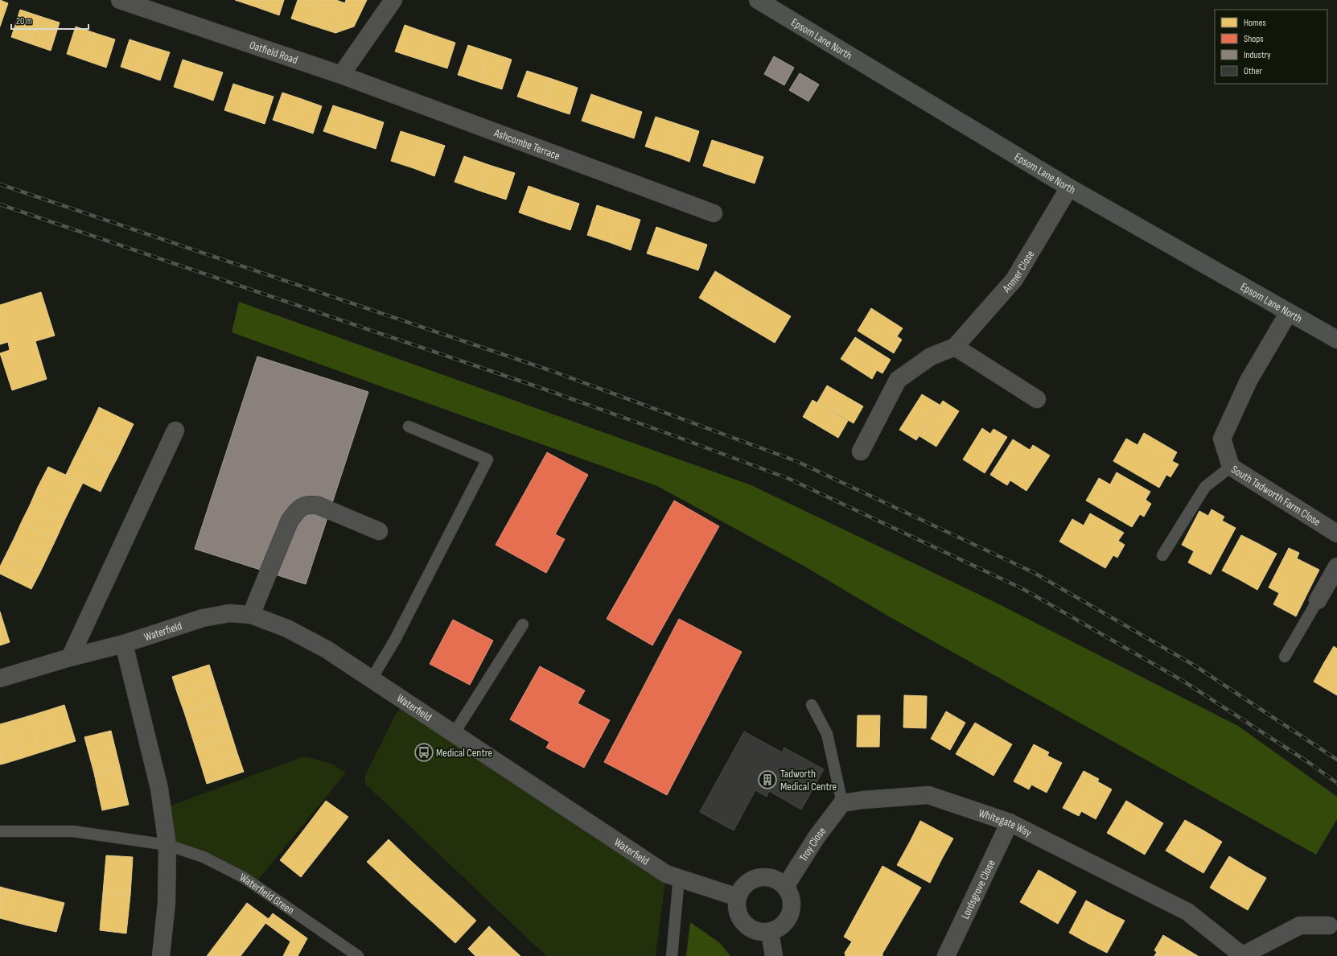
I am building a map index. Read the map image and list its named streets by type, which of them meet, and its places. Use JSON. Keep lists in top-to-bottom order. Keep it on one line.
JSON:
{"streets":{"main road":["Epsom Lane North"],"street":["Oatfield Road","Ashcombe Terrace","Anmer Close","South Tadworth Farm Close","Waterfield","Whitegate Way","Troy Close","Lordsgrove Close"],"lane":["Waterfield Green"]},"crossings":[["Epsom Lane North","Anmer Close"],["Epsom Lane North","South Tadworth Farm Close"],["Oatfield Road","Ashcombe Terrace"],["Waterfield","Troy Close"],["Whitegate Way","Troy Close"],["Whitegate Way","Lordsgrove Close"]],"places":{"bus stop":["Medical Centre"],"building":["Tadworth Medical Centre"]},"legend":["Homes","Shops","Industry","Other"],"scale_bar":"20 m"}
